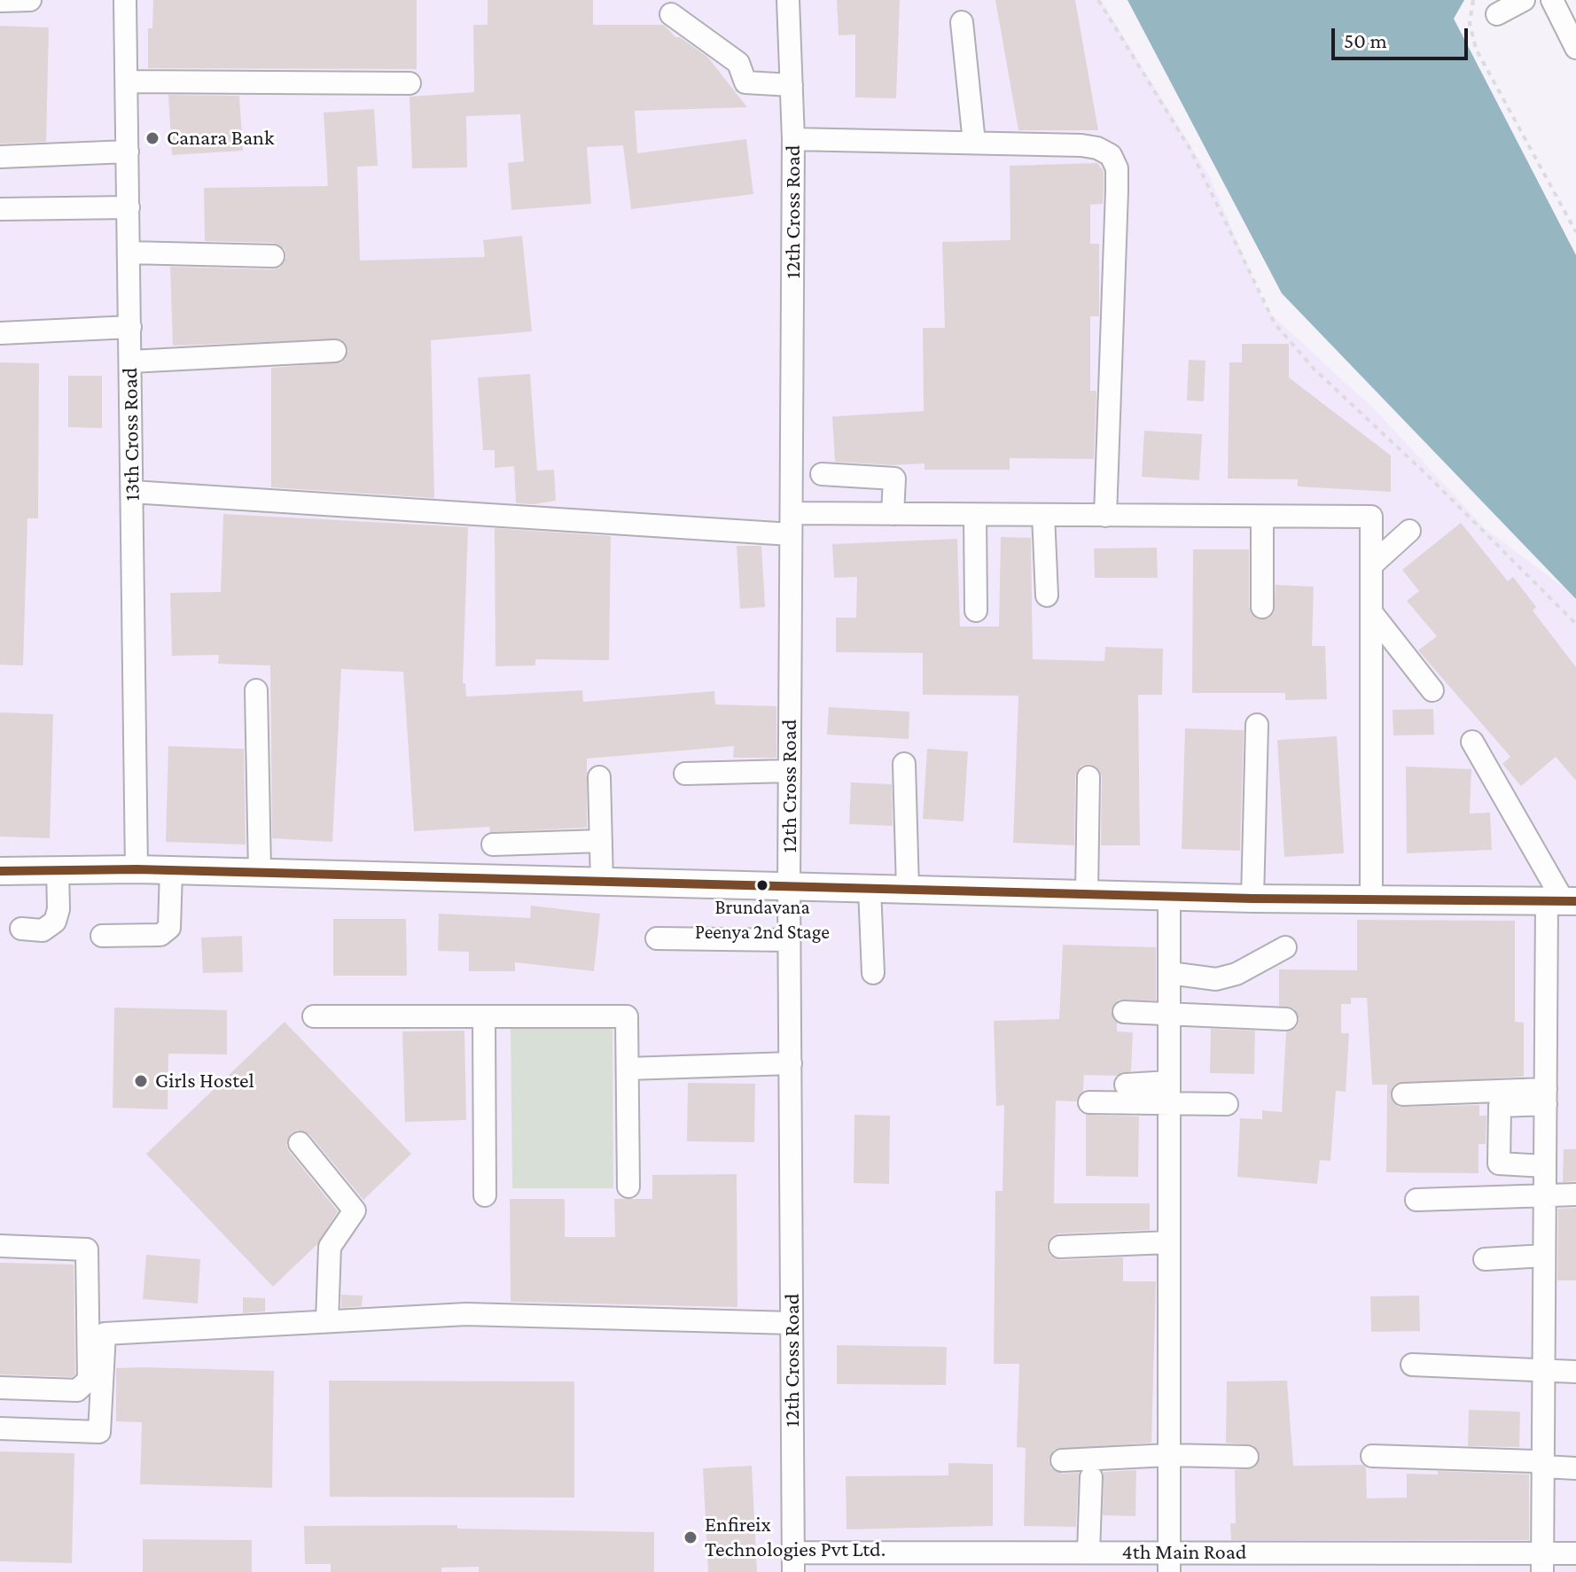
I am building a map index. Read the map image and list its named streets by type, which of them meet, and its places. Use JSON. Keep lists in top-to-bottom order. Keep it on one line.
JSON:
{"streets":{"street":["12th Cross Road","13th Cross Road","4th Main Road"]},"crossings":[["12th Cross Road","4th Main Road"]],"places":["Canara Bank","Brundavana Peenya 2nd Stage","Girls Hostel","Enfireix Technologies Pvt Ltd."],"scale_bar":"50 m"}
